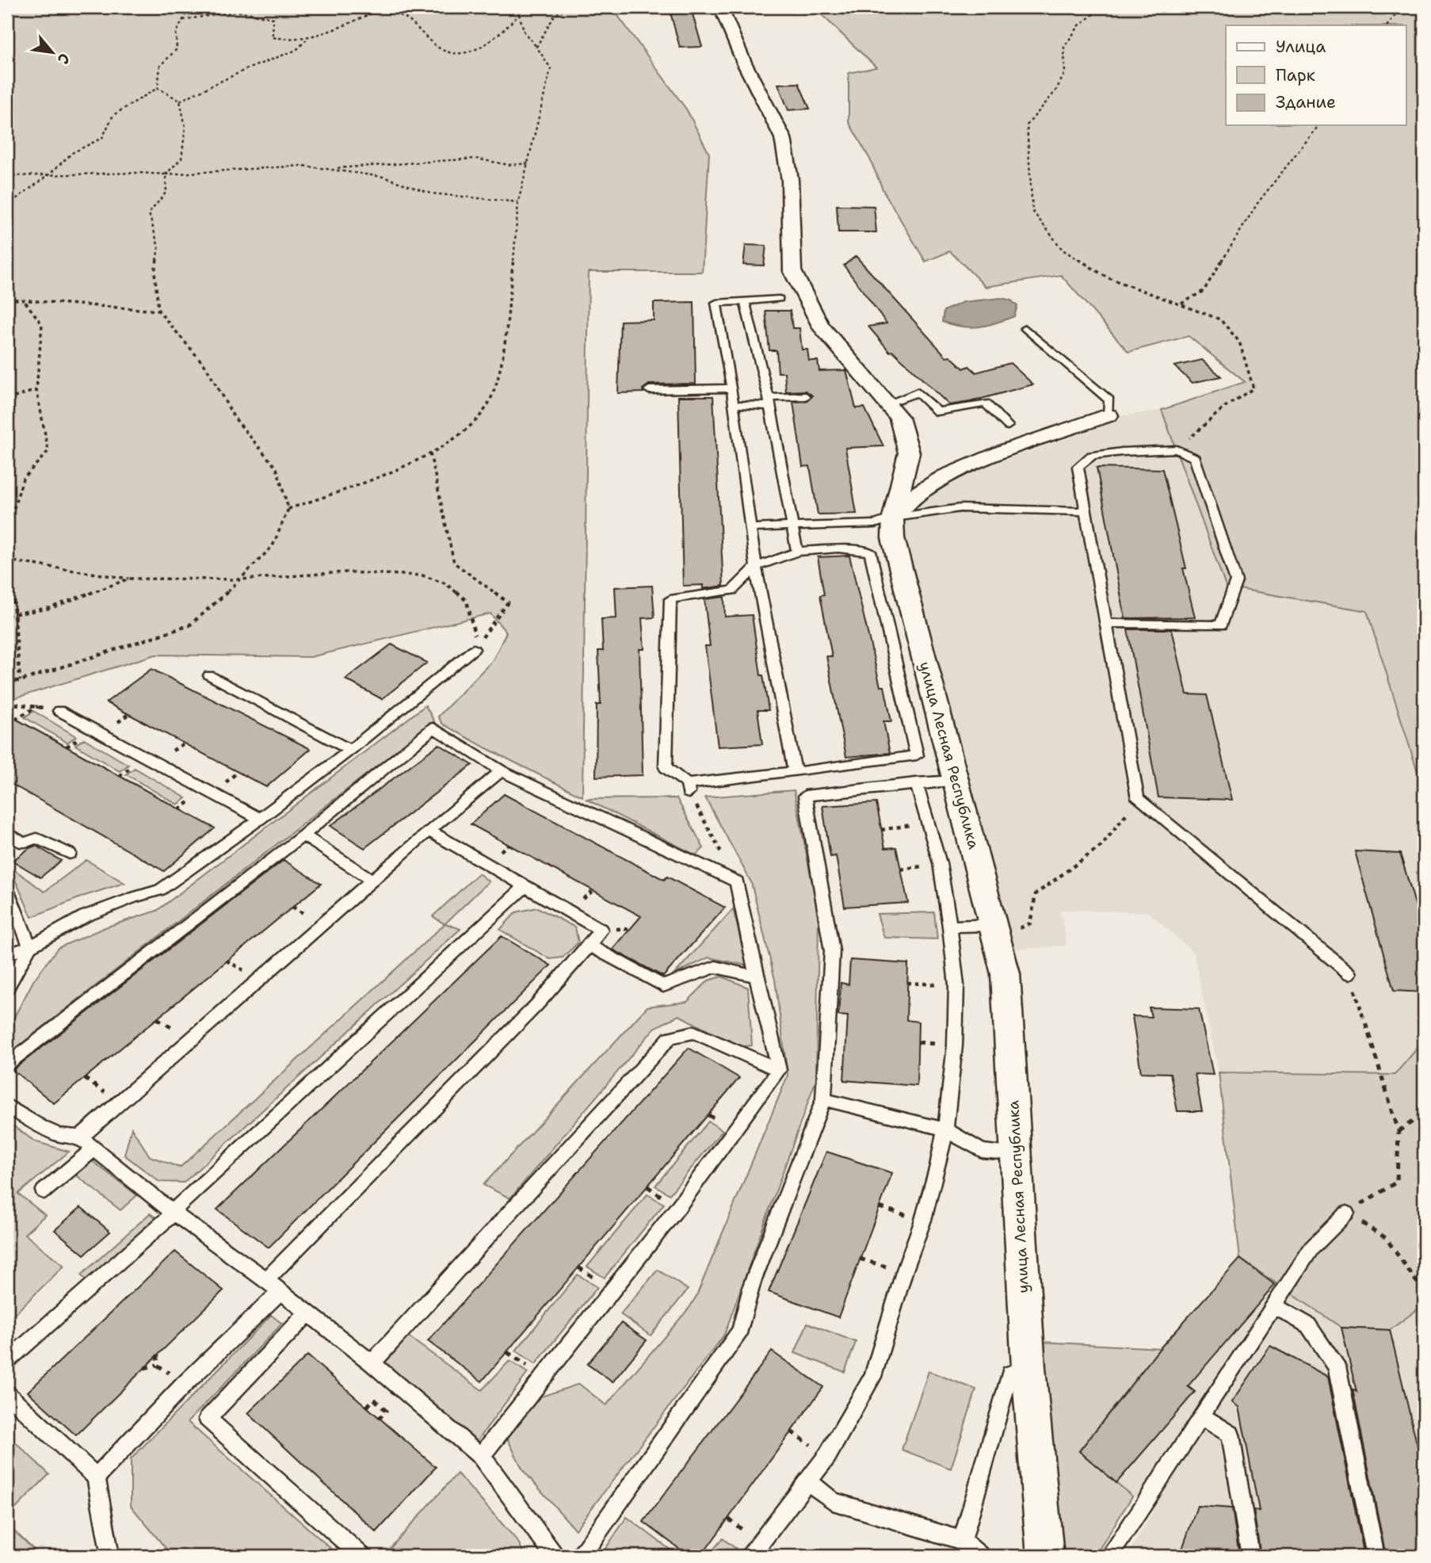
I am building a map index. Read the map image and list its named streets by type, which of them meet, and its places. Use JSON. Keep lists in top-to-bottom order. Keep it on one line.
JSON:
{"streets":{"street":["улица Лесная Республика"]},"legend":["Улица","Парк","Здание"],"north":"bottom right"}
